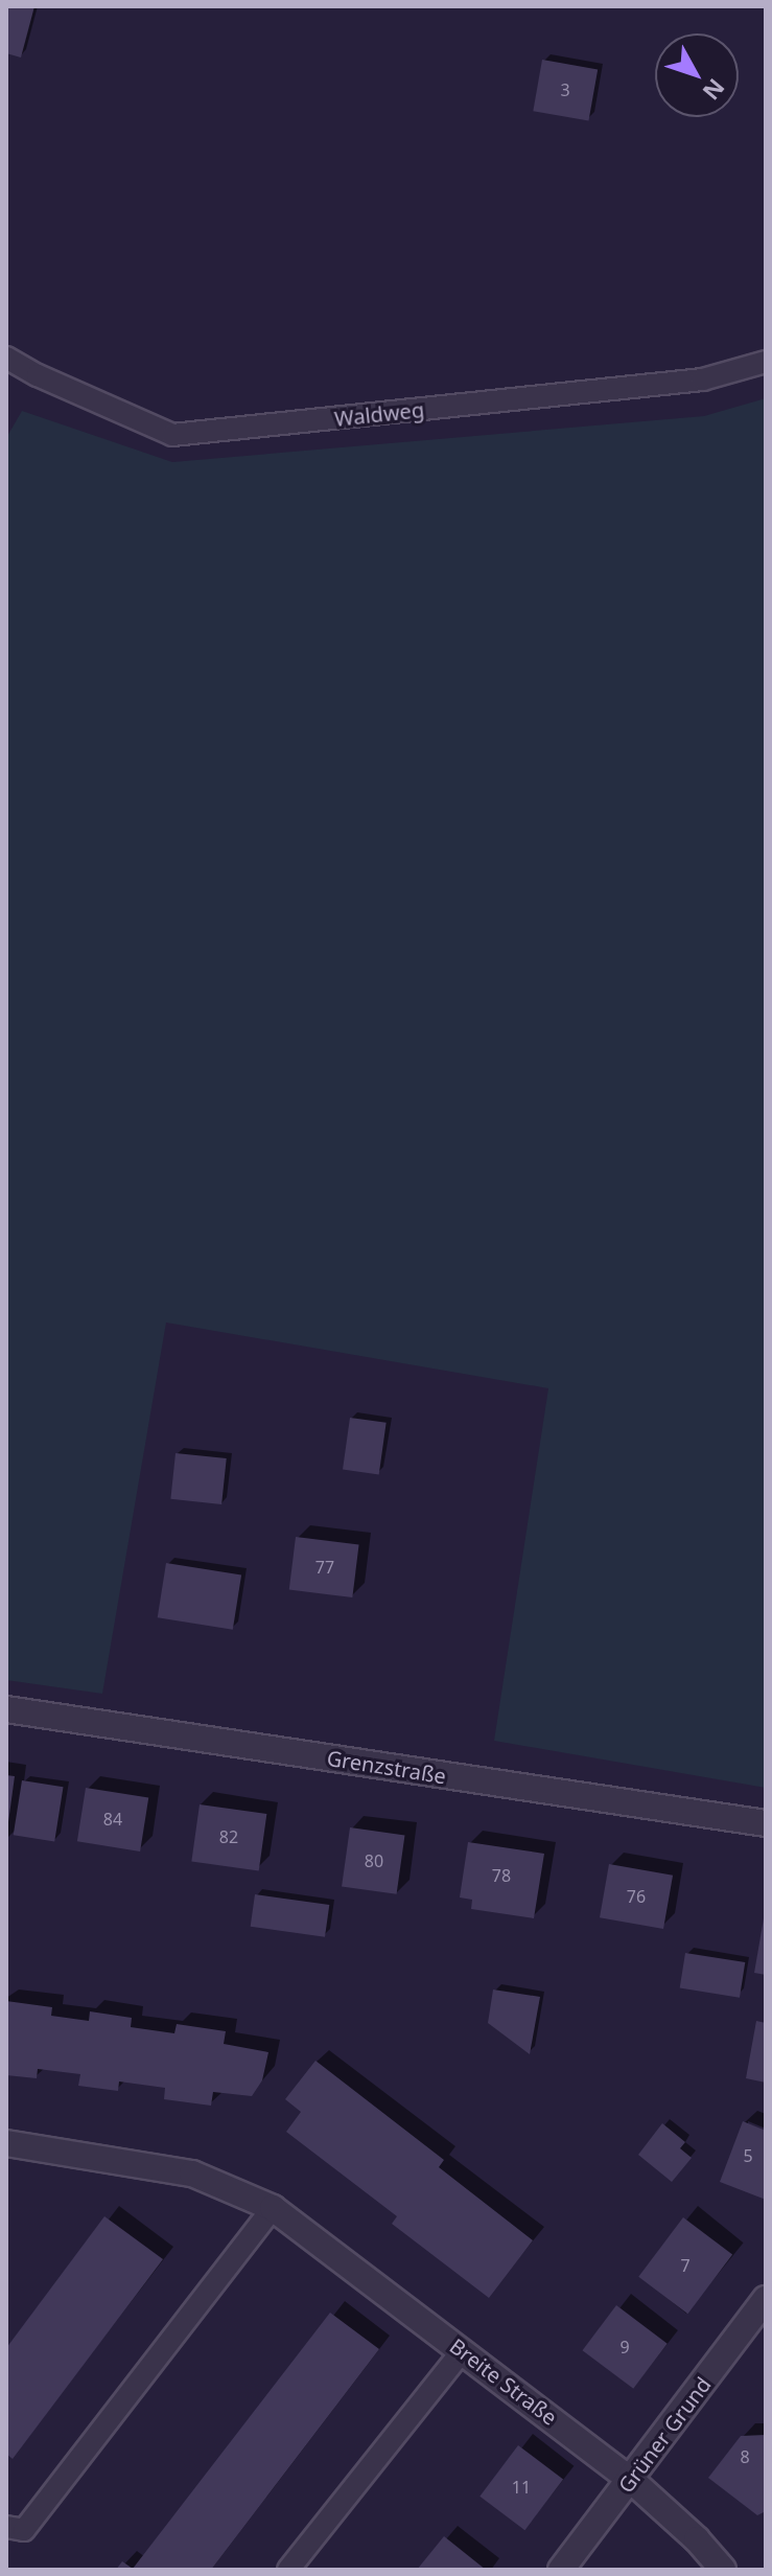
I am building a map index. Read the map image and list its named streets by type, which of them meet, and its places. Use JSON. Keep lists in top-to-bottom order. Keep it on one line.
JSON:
{"streets":{"street":["Grenzstraße","Breite Straße","Grüner Grund"],"lane":["Waldweg"]},"crossings":[["Breite Straße","Grüner Grund"]],"house_numbers":["3","77","84","82","80","78","76","5","7","9","8","11"],"north":"bottom right"}
